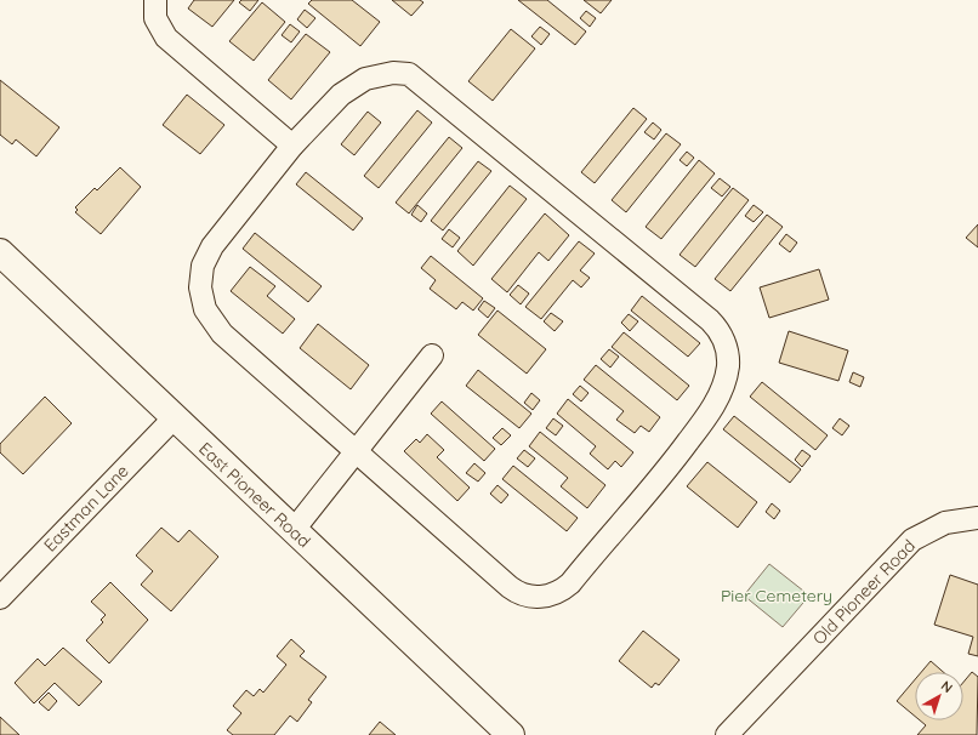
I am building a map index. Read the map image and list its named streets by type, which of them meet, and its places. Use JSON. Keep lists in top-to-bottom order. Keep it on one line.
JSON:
{"streets":{"main road":["East Pioneer Road"],"street":["Eastman Lane","Old Pioneer Road"]},"crossings":[["East Pioneer Road","Eastman Lane"]],"parks":["Pier Cemetery"],"north":"top right"}
